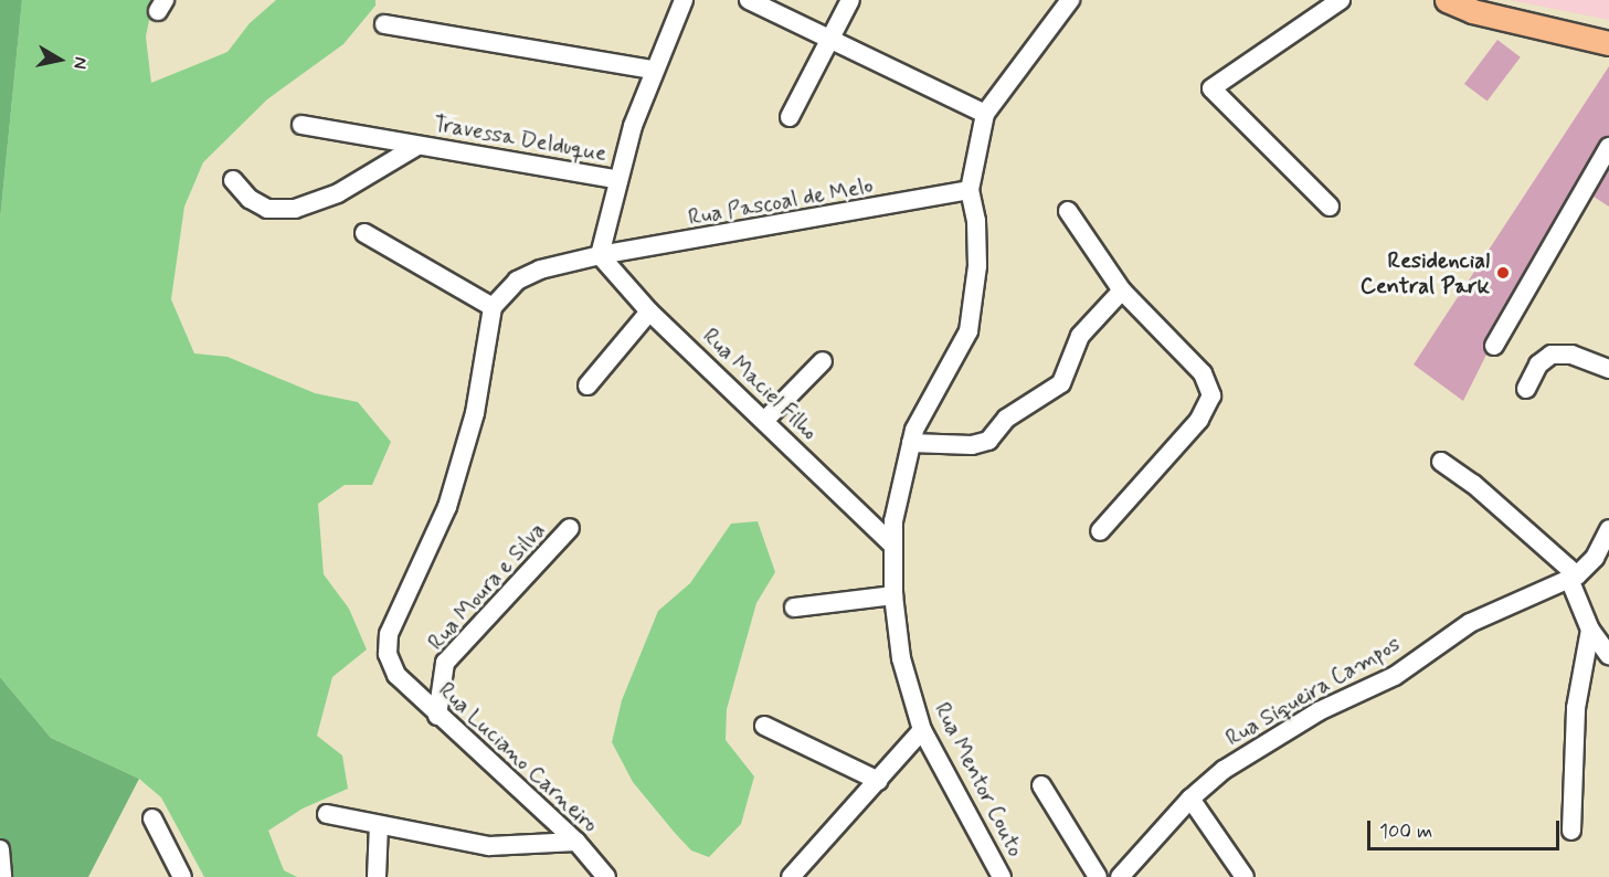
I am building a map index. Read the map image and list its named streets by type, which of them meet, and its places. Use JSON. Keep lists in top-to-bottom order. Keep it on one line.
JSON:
{"streets":{"street":["Travessa Delduque","Rua Pascoal de Melo","Rua Maciel Filho","Rua Moura e Silva","Rua Siqueira Campos","Rua Luciano Carneiro","Rua Mentor Couto"]},"crossings":[["Rua Pascoal de Melo","Rua Maciel Filho"],["Rua Pascoal de Melo","Rua Luciano Carneiro"],["Rua Pascoal de Melo","Rua Mentor Couto"],["Rua Maciel Filho","Rua Mentor Couto"],["Rua Moura e Silva","Rua Luciano Carneiro"]],"places":["Residencial Central Park"],"scale_bar":"100 m","north":"right"}
